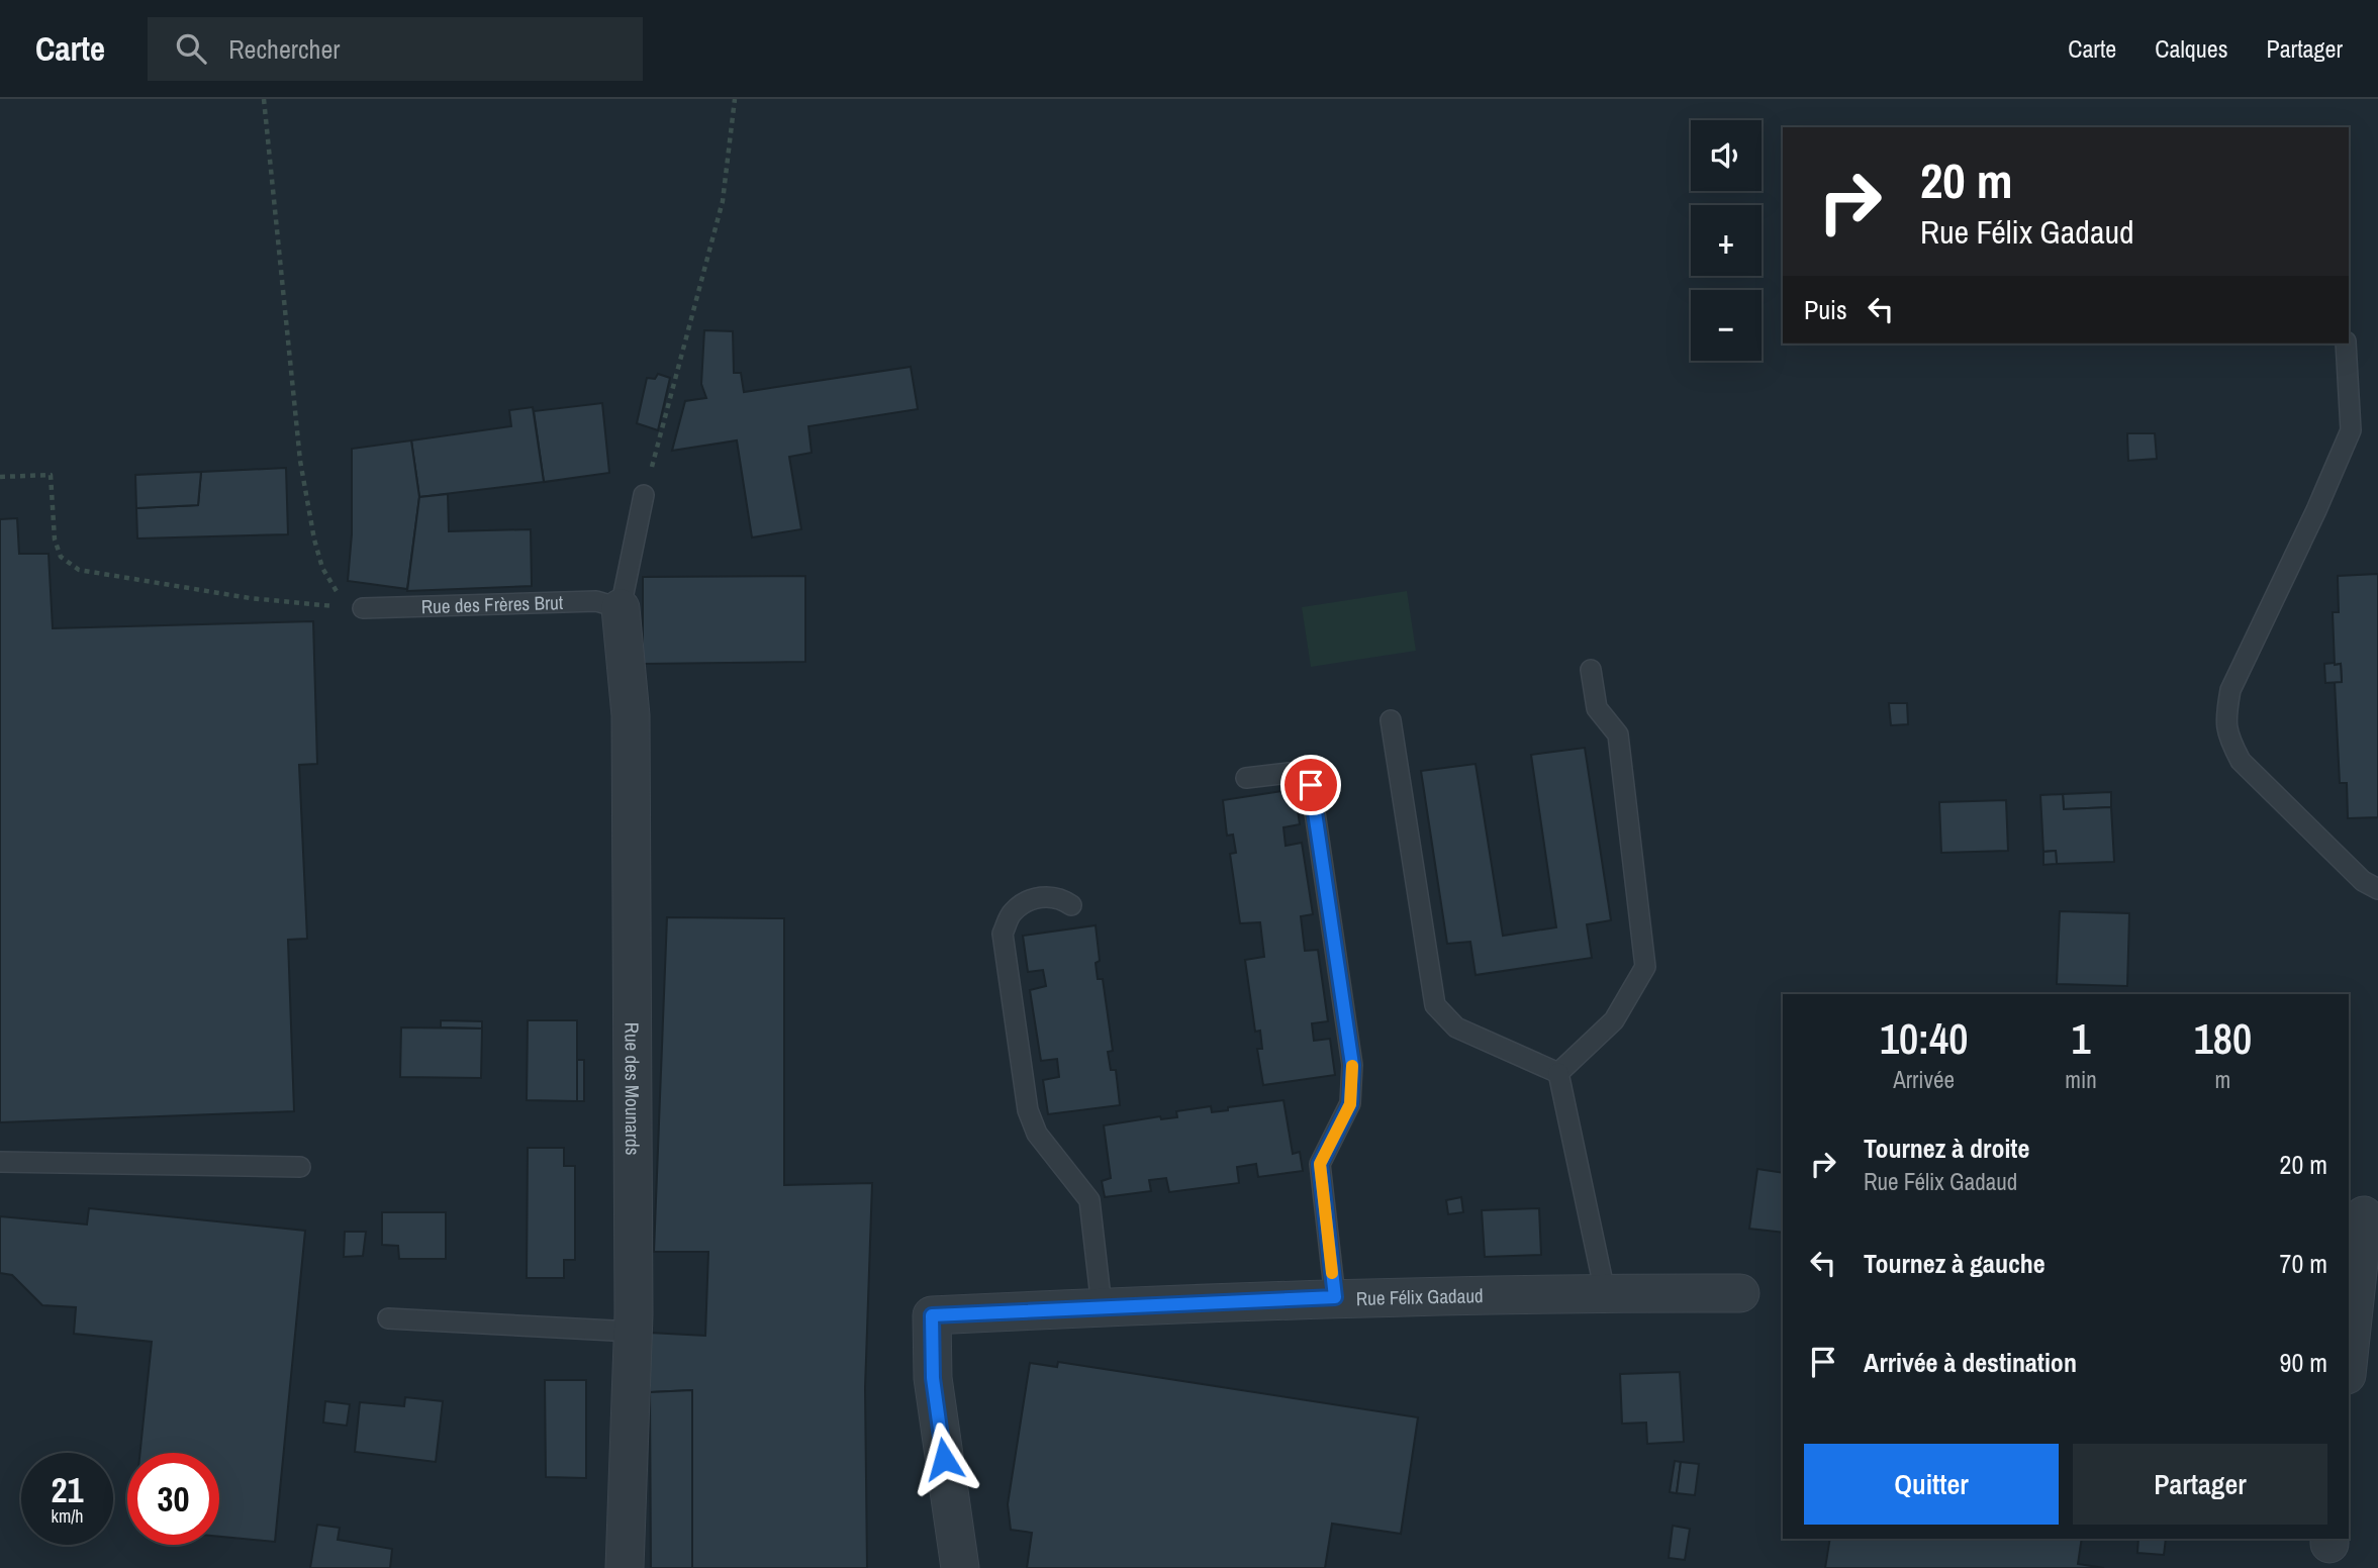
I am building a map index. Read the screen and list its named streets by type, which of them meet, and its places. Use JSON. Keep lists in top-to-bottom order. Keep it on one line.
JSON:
{"streets":{"street":["Rue des Mounards","Rue Félix Gadaud"],"lane":["Rue des Frères Brut"]},"crossings":[["Rue des Frères Brut","Rue des Mounards"]],"page":{"header":"Carte","search":"Rechercher","nav":["Carte","Calques","Partager"],"map_buttons":["+","−"],"turn":["20 m","Rue Félix Gadaud"],"then":"Puis","eta":["10:40","Arrivée","1","min","180","m"],"list":[{"name":"Tournez à droite","note":"Rue Félix Gadaud","value":"20 m"},{"name":"Tournez à gauche","value":"70 m"},{"name":"Arrivée à destination","value":"90 m"}],"buttons":["Quitter","Partager"],"speed":"21 km/h","limit":"30"}}
